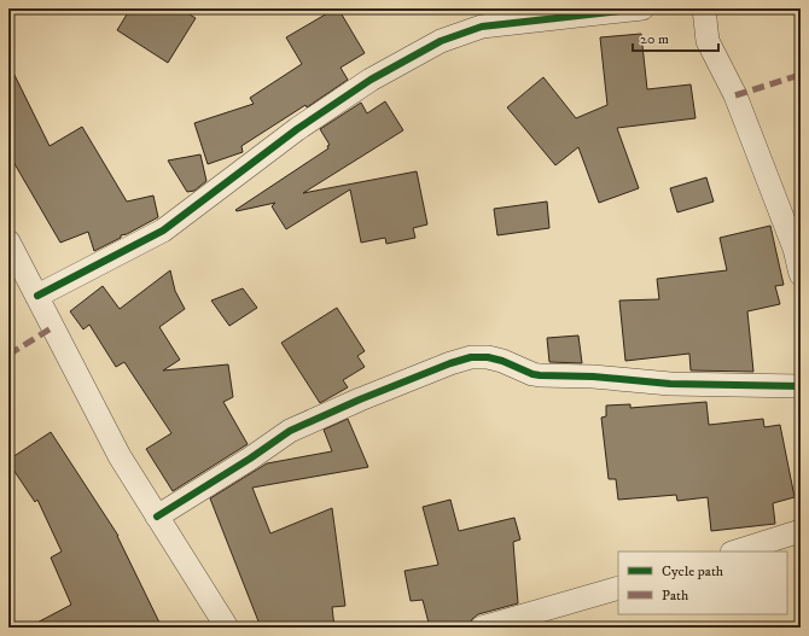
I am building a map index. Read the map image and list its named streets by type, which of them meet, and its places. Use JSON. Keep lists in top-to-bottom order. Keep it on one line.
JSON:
{"legend":["Cycle path","Path"],"scale_bar":"20 m"}
